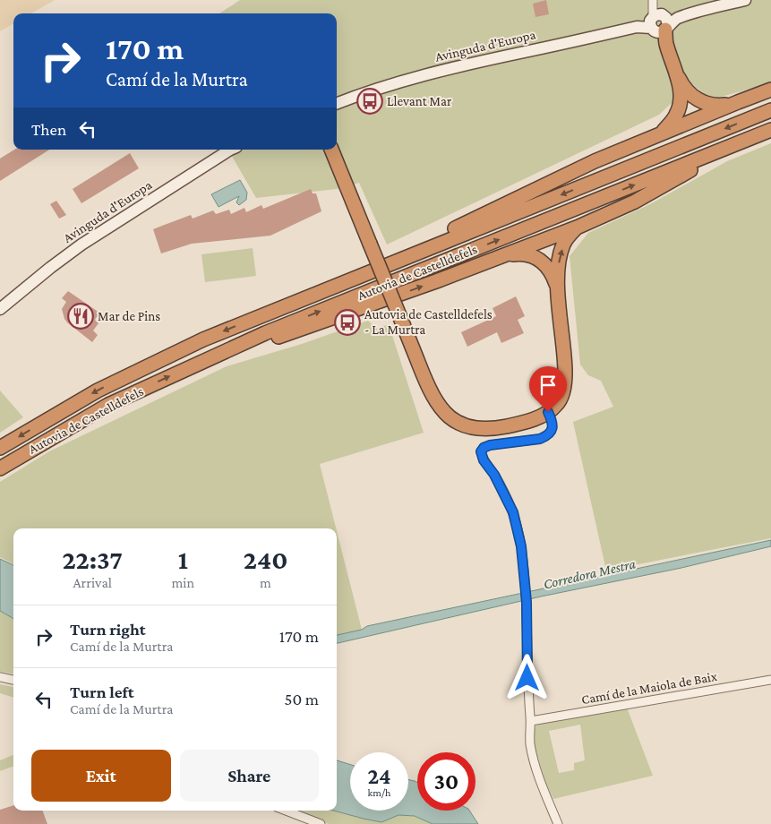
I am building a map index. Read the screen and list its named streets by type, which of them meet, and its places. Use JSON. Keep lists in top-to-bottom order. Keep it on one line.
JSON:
{"streets":{"highway":["Autovia de Castelldefels"],"street":["Avinguda d'Europa","Camí de la Maiola de Baix"]},"water":["Corredora Mestra"],"places":{"bus stop":["Llevant Mar","Autovia de Castelldefels - La Murtra"],"restaurant":["Mar de Pins"]},"page":{"turn":["170 m","Camí de la Murtra"],"then":"Then","eta":["22:37","Arrival","1","min","240","m"],"list":[{"name":"Turn right","note":"Camí de la Murtra","value":"170 m"},{"name":"Turn left","note":"Camí de la Murtra","value":"50 m"}],"buttons":["Exit","Share"],"speed":"24 km/h","limit":"30"}}
